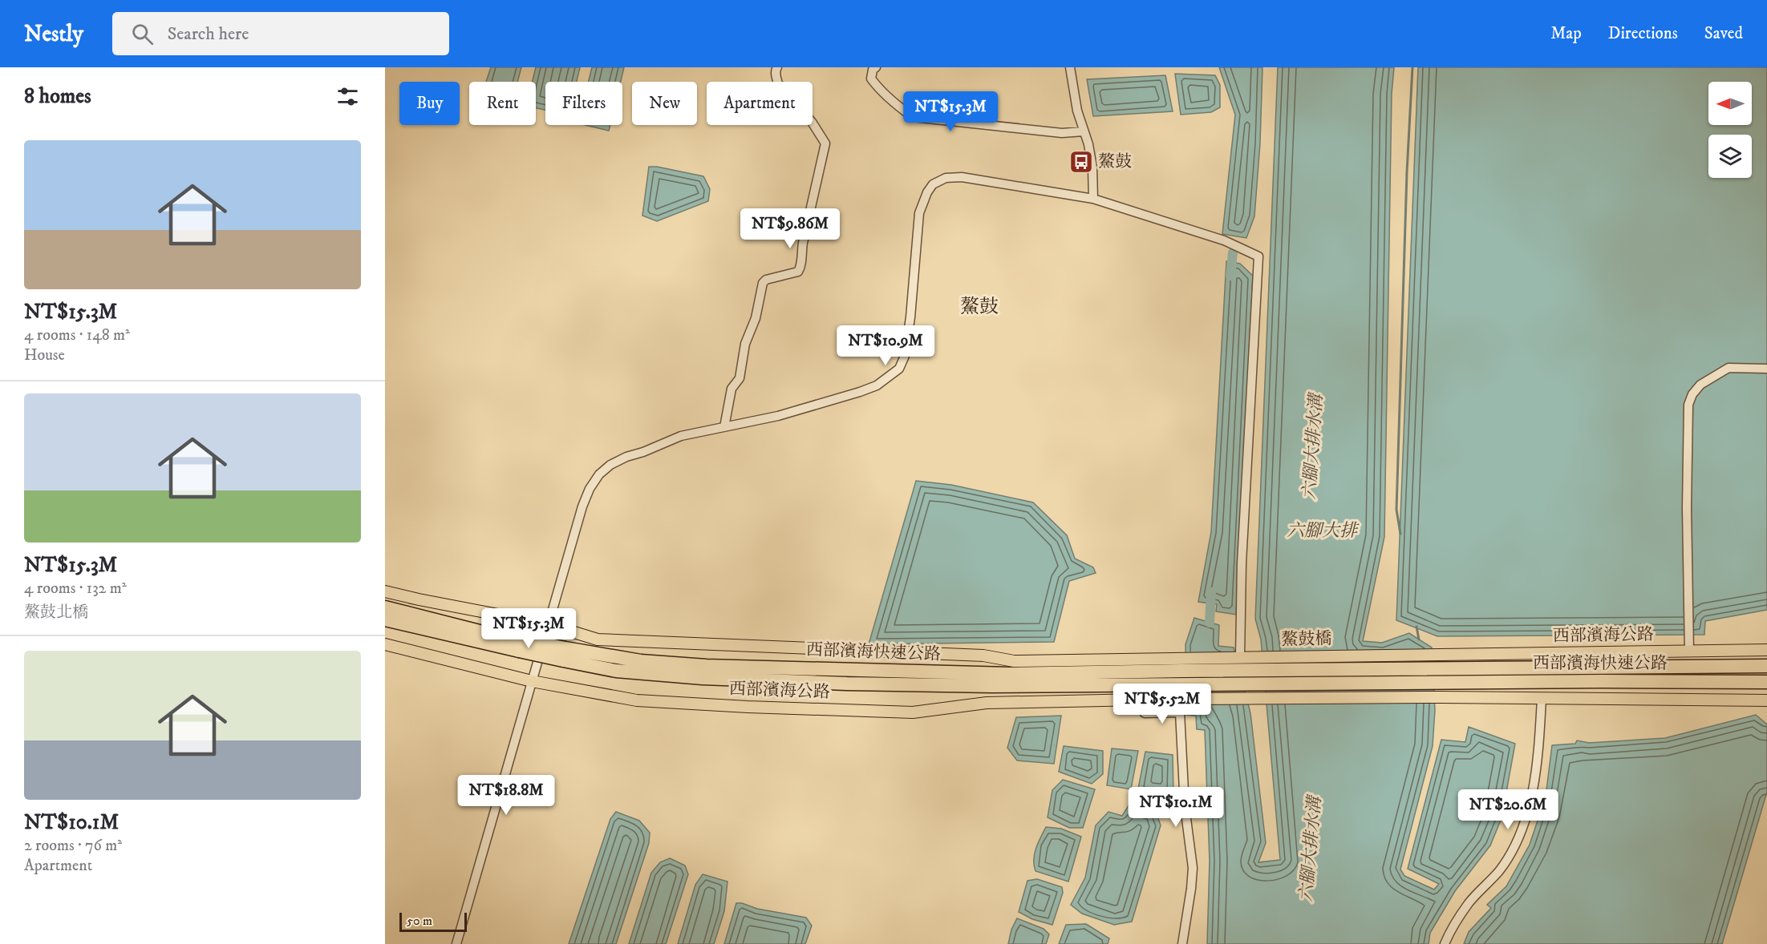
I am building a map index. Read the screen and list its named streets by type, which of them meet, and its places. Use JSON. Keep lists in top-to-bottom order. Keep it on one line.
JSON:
{"streets":{"highway":["鰲鼓橋","西部濱海快速公路"],"main road":["西部濱海公路"]},"crossings":[["西部濱海公路","鰲鼓橋"],["鰲鼓橋","西部濱海快速公路"]],"districts":["鰲鼓"],"water":["六腳大排水溝","六腳大排"],"places":{"bus stop":["鰲鼓"]},"scale_bar":"50 m","north":"left","page":{"header":"Nestly","search":"Search here","nav":["Map","Directions","Saved"],"heading":"8 homes","chip":["Buy","Rent","Filters","New","Apartment"],"price":["NT$15.3M","NT$9.86M","NT$10.9M","NT$15.3M","NT$5.52M","NT$18.8M","NT$10.1M","NT$20.6M"],"list":[{"name":"NT$15.3M","note":"4 rooms · 148 m² · House"},{"name":"NT$15.3M","note":"4 rooms · 132 m² · 鰲鼓北橋"},{"name":"NT$10.1M","note":"2 rooms · 76 m² · Apartment"}],"scale":"50 m"}}
